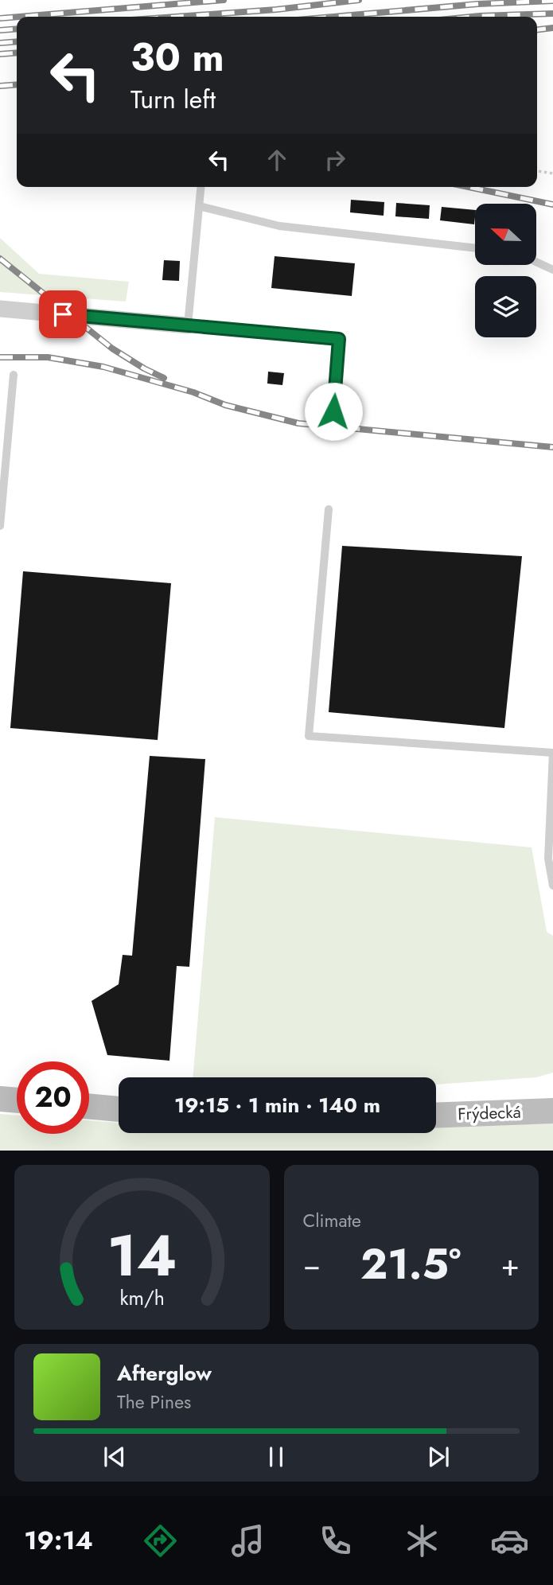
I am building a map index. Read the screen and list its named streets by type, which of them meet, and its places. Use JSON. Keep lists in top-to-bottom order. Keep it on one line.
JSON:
{"streets":{"main road":["Frýdecká"]},"north":"left","page":{"turn":["30 m","Turn left"],"limit":"20","trip":"19:15 · 1 min · 140 m","tile":"Climate","heat":["−","21.5°","+"],"song":["Afterglow","The Pines"],"tabs":"19:14","gauge":["14","km/h"]}}
